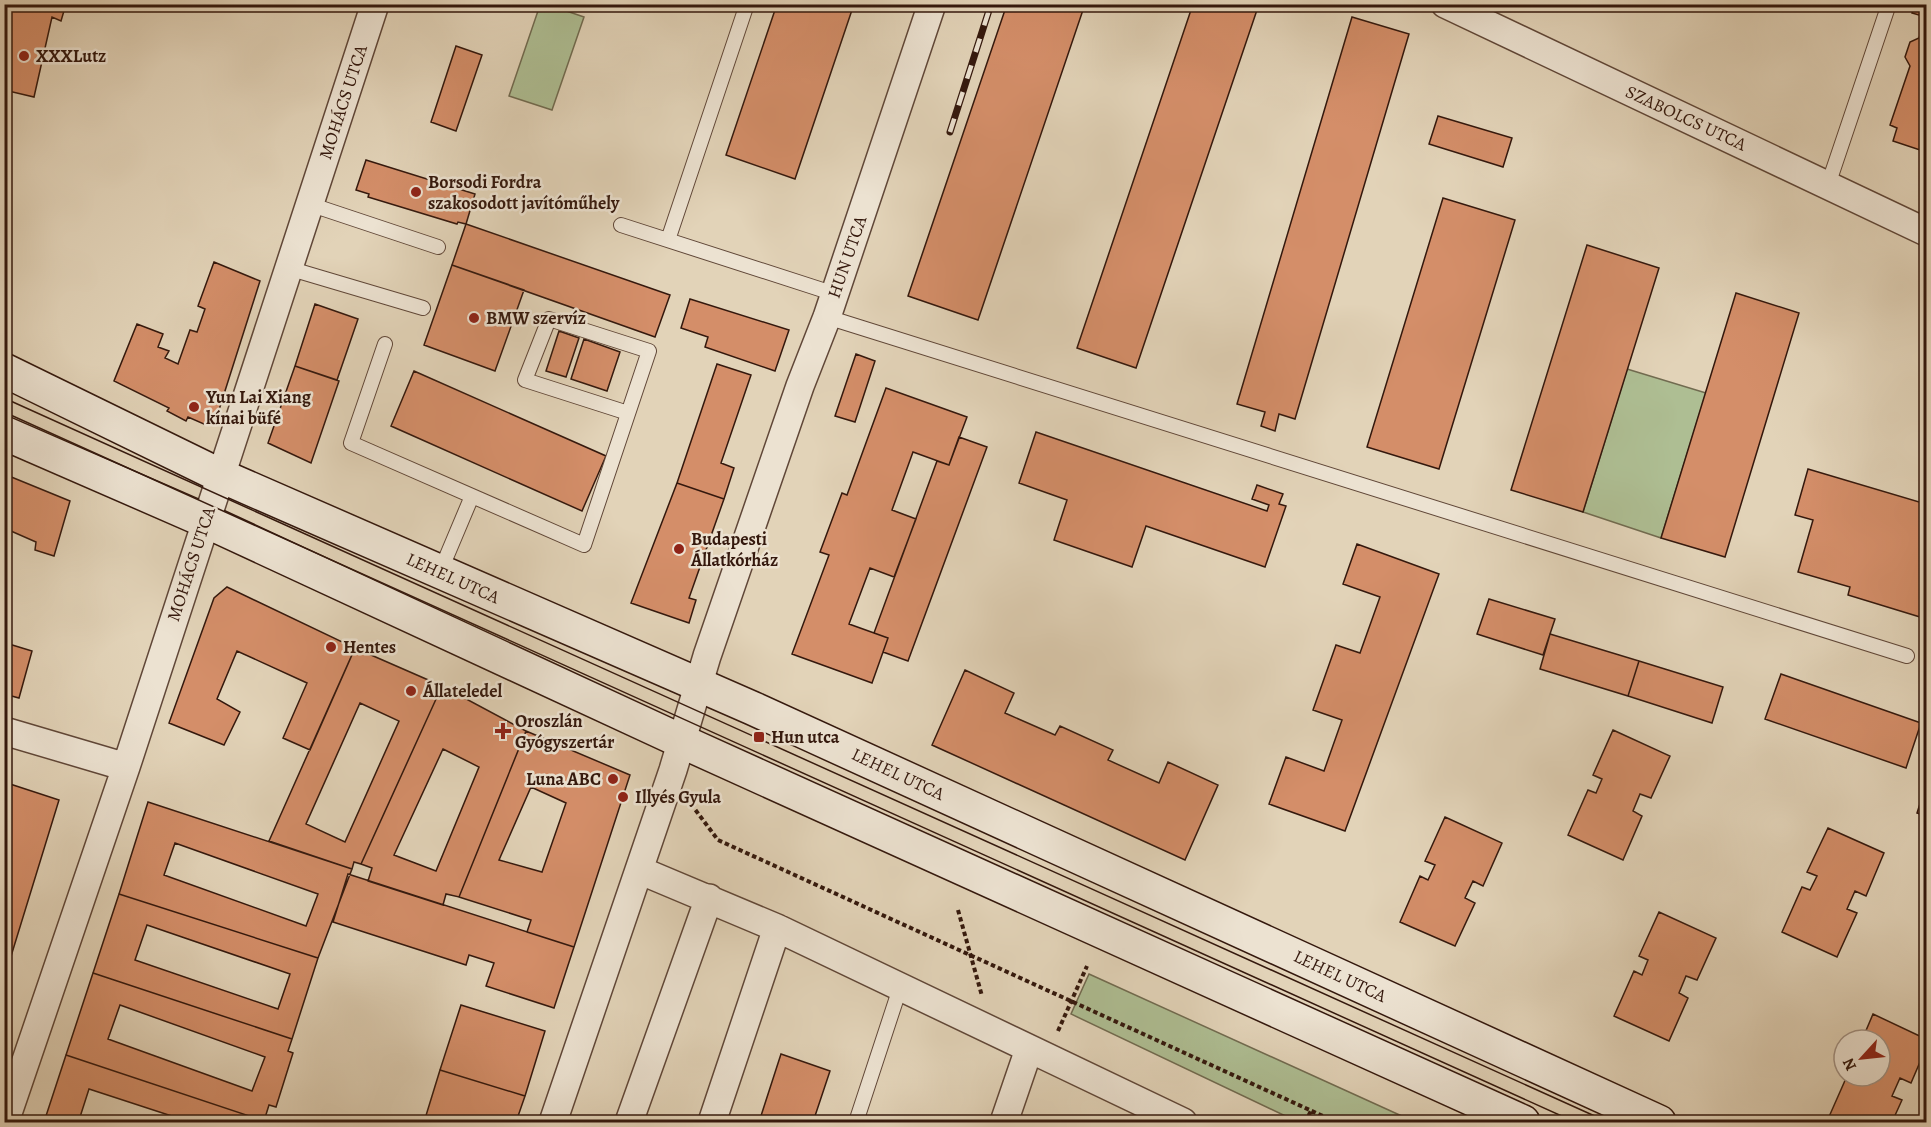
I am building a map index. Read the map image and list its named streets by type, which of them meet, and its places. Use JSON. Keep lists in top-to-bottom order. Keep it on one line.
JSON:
{"streets":{"main road":["LEHEL UTCA"],"street":["MOHÁCS UTCA","SZABOLCS UTCA","HUN UTCA"]},"crossings":[["MOHÁCS UTCA","LEHEL UTCA"],["HUN UTCA","LEHEL UTCA"]],"places":{"other":["XXXLutz","Borsodi Fordra szakosodott javítóműhely","BMW szervíz","Yun Lai Xiang kínai büfé","Budapesti Állatkórház","Hentes","Állateledel","Luna ABC","Illyés Gyula"],"health":["Oroszlán Gyógyszertár"],"transit":["Hun utca"]},"north":"bottom left"}
